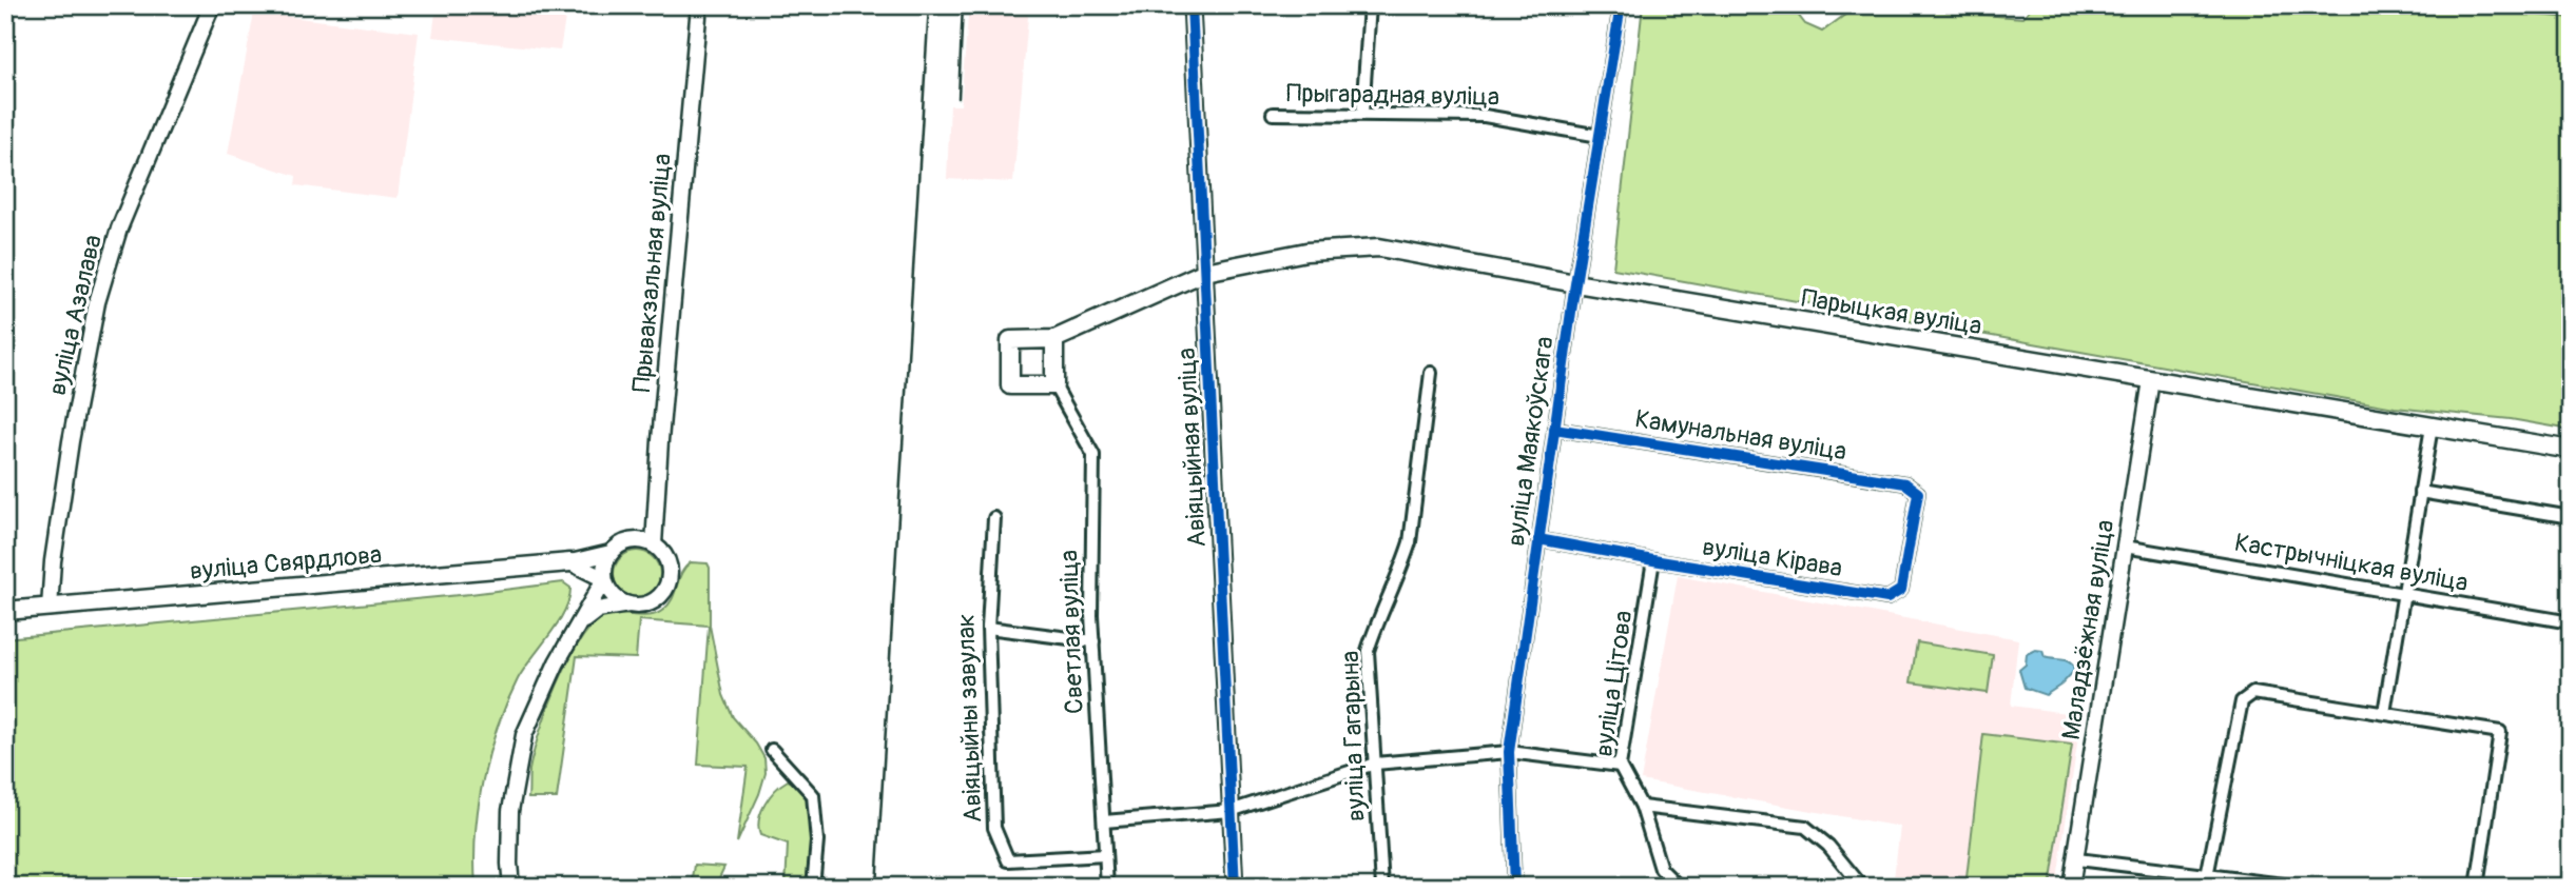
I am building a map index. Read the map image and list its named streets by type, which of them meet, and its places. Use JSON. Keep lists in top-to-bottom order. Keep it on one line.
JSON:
{"streets":{"main road":["Парыцкая вуліца","вуліца Свярдлова","Светлая вуліца"],"street":["Прыгарадная вуліца","Прывакзальная вуліца","вуліца Азалава","Камунальная вуліца","вуліца Маякоўскага","Авіяцыйная вуліца","вуліца Кірава","Кастрычніцкая вуліца","Маладзёжная вуліца","вуліца Цітова","Авіяцыйны завулак","вуліца Гагарына"]},"crossings":[["Прыгарадная вуліца","вуліца Маякоўскага"],["Прывакзальная вуліца","вуліца Свярдлова"],["Парыцкая вуліца","вуліца Маякоўскага"],["Парыцкая вуліца","Авіяцыйная вуліца"],["Парыцкая вуліца","Маладзёжная вуліца"],["вуліца Азалава","вуліца Свярдлова"],["Камунальная вуліца","вуліца Маякоўскага"],["Камунальная вуліца","вуліца Кірава"],["вуліца Маякоўскага","вуліца Кірава"],["вуліца Кірава","вуліца Цітова"],["Кастрычніцкая вуліца","Маладзёжная вуліца"],["Светлая вуліца","Авіяцыйны завулак"]]}
